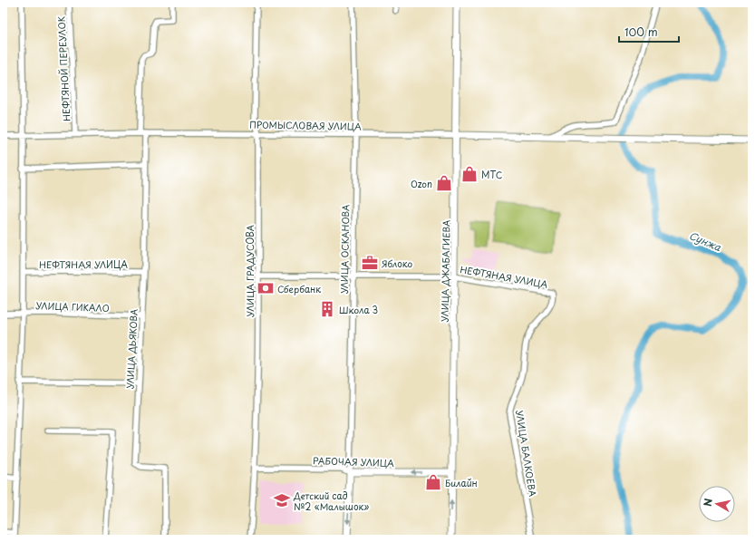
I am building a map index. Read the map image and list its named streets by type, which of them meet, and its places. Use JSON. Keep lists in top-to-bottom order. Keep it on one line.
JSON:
{"streets":{"main road":["ПРОМЫСЛОВАЯ УЛИЦА","УЛИЦА ОСКАНОВА","УЛИЦА ДЖАБАГИЕВА","РАБОЧАЯ УЛИЦА"],"street":["НЕФТЯНОЙ ПЕРЕУЛОК","НЕФТЯНАЯ УЛИЦА","УЛИЦА ГРАДУСОВА","УЛИЦА ГИКАЛО","УЛИЦА ДЬЯКОВА","УЛИЦА БАЛКОЕВА"]},"crossings":[["НЕФТЯНОЙ ПЕРЕУЛОК","ПРОМЫСЛОВАЯ УЛИЦА"],["ПРОМЫСЛОВАЯ УЛИЦА","УЛИЦА ОСКАНОВА"],["ПРОМЫСЛОВАЯ УЛИЦА","УЛИЦА ГРАДУСОВА"],["ПРОМЫСЛОВАЯ УЛИЦА","УЛИЦА ДЖАБАГИЕВА"],["ПРОМЫСЛОВАЯ УЛИЦА","УЛИЦА ДЬЯКОВА"],["УЛИЦА ОСКАНОВА","НЕФТЯНАЯ УЛИЦА"],["УЛИЦА ОСКАНОВА","РАБОЧАЯ УЛИЦА"],["НЕФТЯНАЯ УЛИЦА","УЛИЦА ГРАДУСОВА"],["НЕФТЯНАЯ УЛИЦА","УЛИЦА ДЖАБАГИЕВА"],["НЕФТЯНАЯ УЛИЦА","УЛИЦА ДЬЯКОВА"],["НЕФТЯНАЯ УЛИЦА","УЛИЦА БАЛКОЕВА"],["УЛИЦА ГРАДУСОВА","РАБОЧАЯ УЛИЦА"],["УЛИЦА ДЖАБАГИЕВА","РАБОЧАЯ УЛИЦА"],["УЛИЦА ГИКАЛО","УЛИЦА ДЬЯКОВА"]],"one_way":["РАБОЧАЯ УЛИЦА"],"water":["Сунжа"],"places":{"shop":["МТС","Ozon","Билайн"],"office":["Яблоко"],"bank":["Сбербанк"],"building":["Школа 3"],"school or university":["Детский сад №2 «Малышок»"]},"scale_bar":"100 m","north":"left"}
